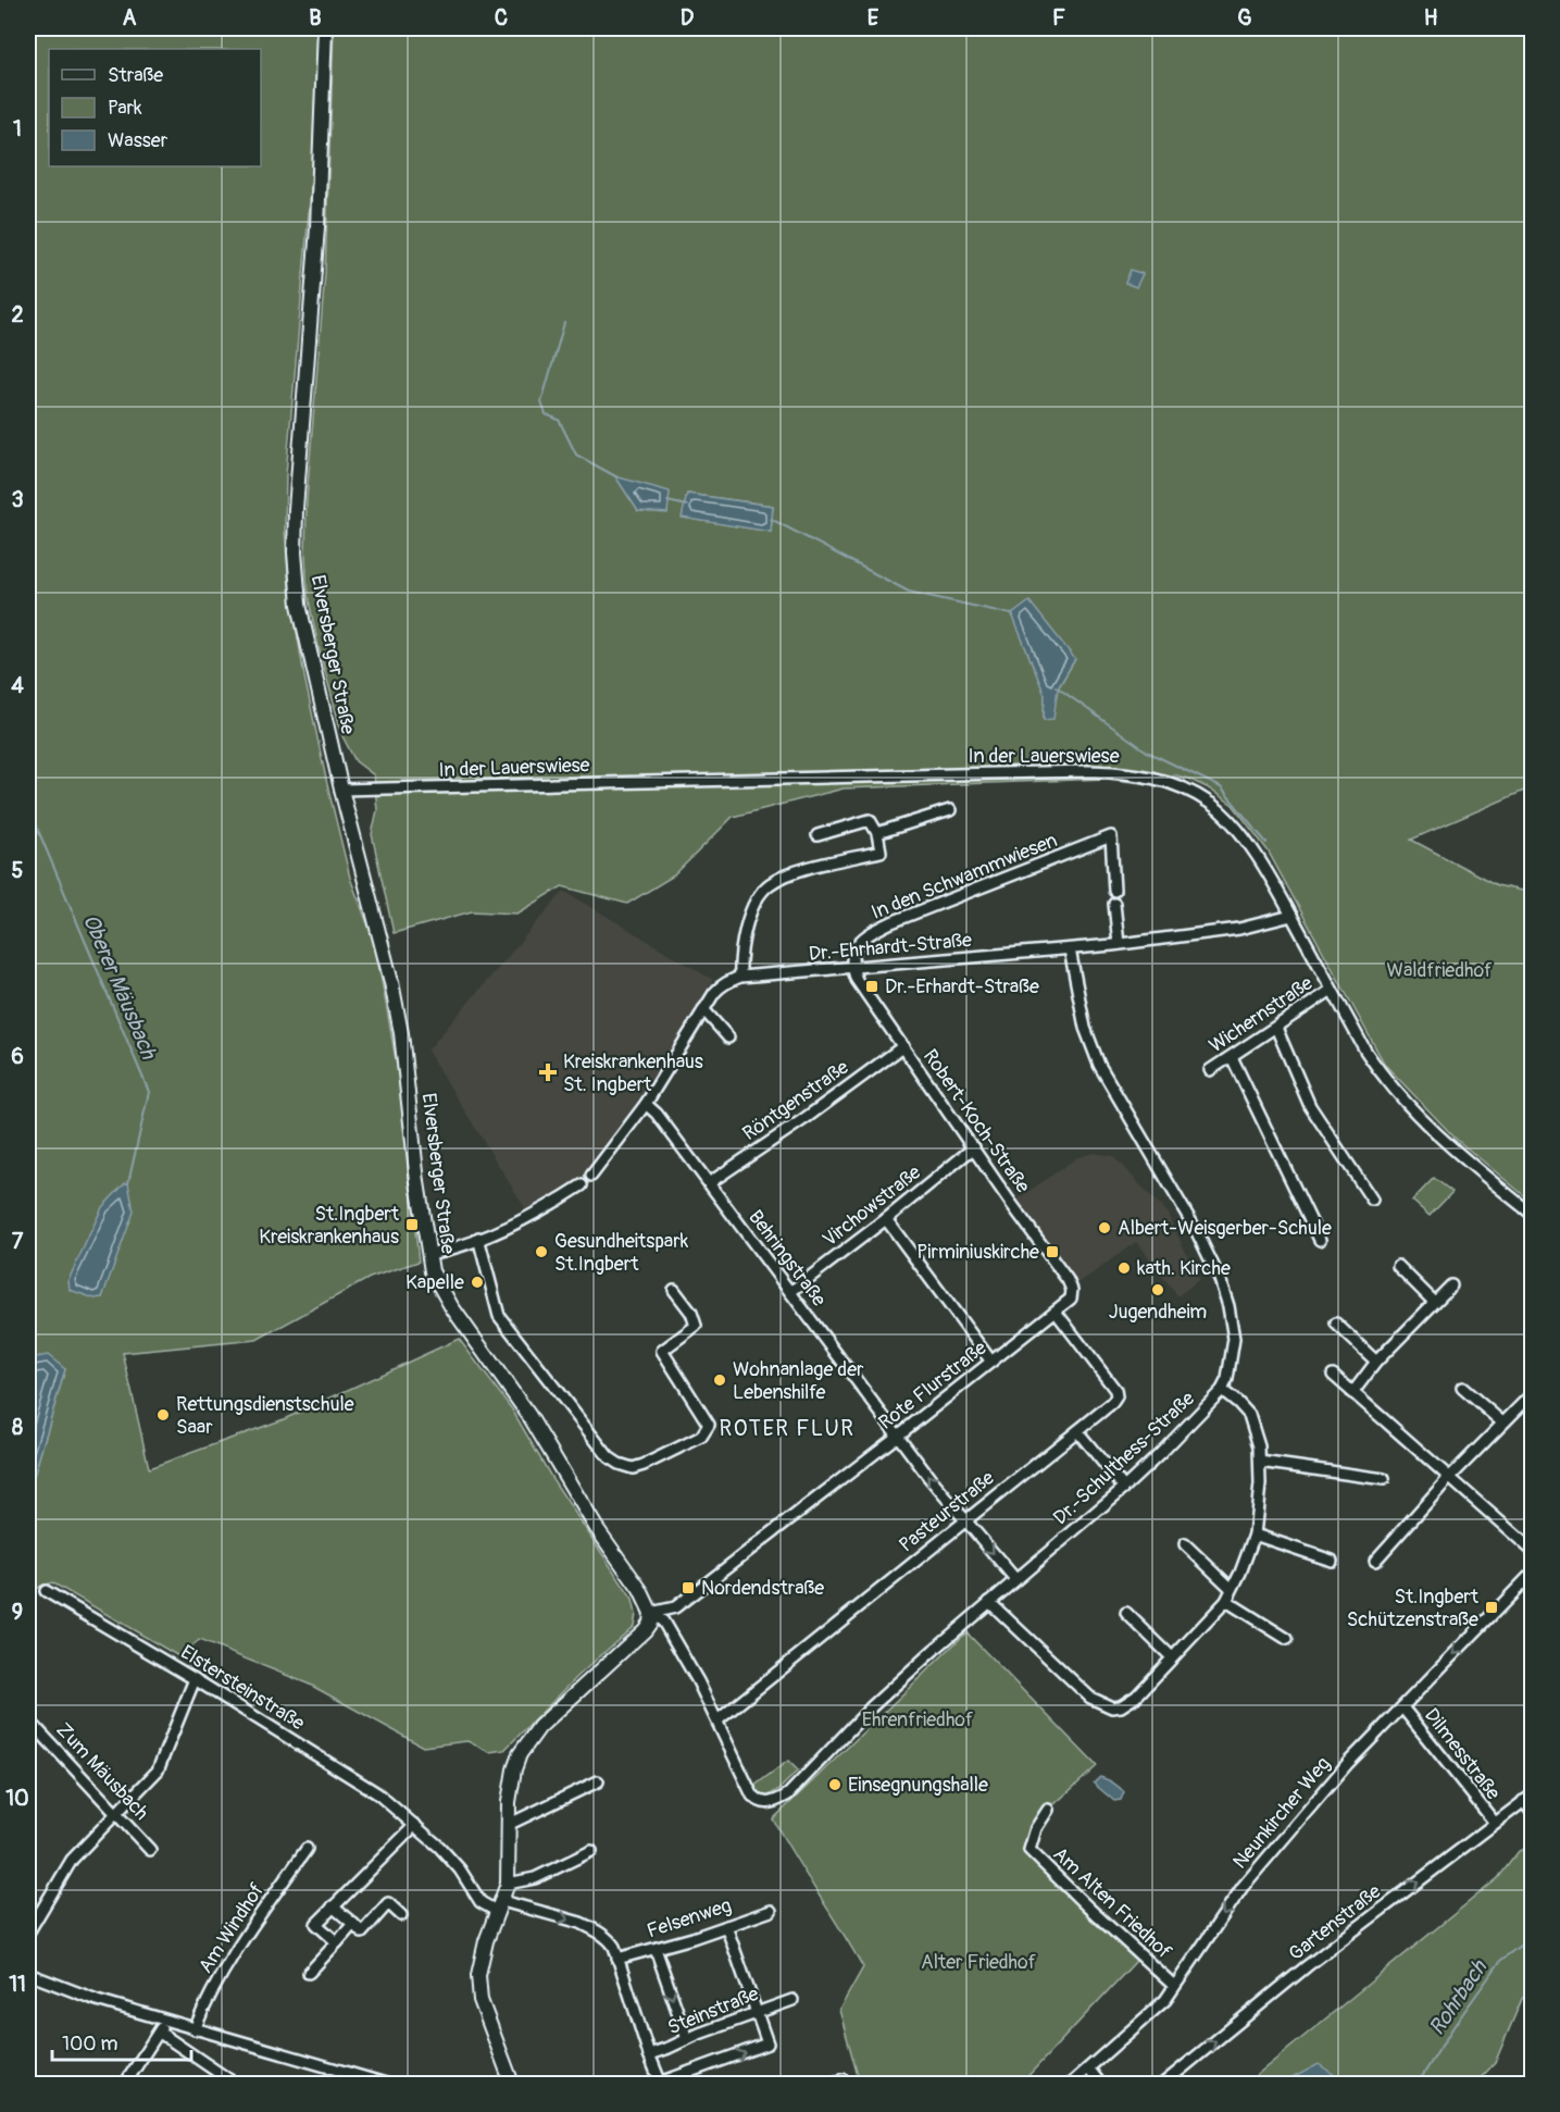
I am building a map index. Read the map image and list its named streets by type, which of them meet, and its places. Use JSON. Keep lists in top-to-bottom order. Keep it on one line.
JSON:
{"streets":{"main road":["Elversberger Straße"],"street":["In der Lauerswiese","In den Schwammwiesen","Dr.-Ehrhardt-Straße","Wichernstraße","Röntgenstraße","Robert-Koch-Straße","Virchowstraße","Behringstraße","Rote Flurstraße","Dr.-Schulthess-Straße","Pasteurstraße","Elstersteinstraße","Dilmesstraße","Zum Mäusbach","Neunkircher Weg","Am Alten Friedhof","Felsenweg","Gartenstraße","Am Windhof","Steinstraße"]},"crossings":[["Elversberger Straße","In der Lauerswiese"],["Elversberger Straße","Rote Flurstraße"],["In der Lauerswiese","Dr.-Ehrhardt-Straße"],["In der Lauerswiese","Wichernstraße"],["In den Schwammwiesen","Dr.-Ehrhardt-Straße"],["In den Schwammwiesen","Robert-Koch-Straße"],["Dr.-Ehrhardt-Straße","Robert-Koch-Straße"],["Dr.-Ehrhardt-Straße","Dr.-Schulthess-Straße"],["Röntgenstraße","Robert-Koch-Straße"],["Röntgenstraße","Behringstraße"],["Robert-Koch-Straße","Virchowstraße"],["Robert-Koch-Straße","Rote Flurstraße"],["Virchowstraße","Behringstraße"],["Behringstraße","Rote Flurstraße"],["Behringstraße","Dr.-Schulthess-Straße"],["Behringstraße","Pasteurstraße"],["Rote Flurstraße","Pasteurstraße"],["Dr.-Schulthess-Straße","Pasteurstraße"],["Dilmesstraße","Neunkircher Weg"],["Dilmesstraße","Gartenstraße"],["Neunkircher Weg","Am Alten Friedhof"]],"one_way":["Neunkircher Weg","Gartenstraße"],"districts":["ROTER FLUR"],"water":["Oberer Mäusbach","Rohrbach"],"parks":["Waldfriedhof","Ehrenfriedhof","Alter Friedhof"],"places":{"transit":["Dr.-Erhardt-Straße","St.Ingbert Kreiskrankenhaus","Pirminiuskirche","Nordendstraße","St.Ingbert Schützenstraße"],"health":["Kreiskrankenhaus St. Ingbert"],"other":["Albert-Weisgerber-Schule","Gesundheitspark St.Ingbert","kath. Kirche","Kapelle","Jugendheim","Wohnanlage der Lebenshilfe","Rettungsdienstschule Saar","Einsegnungshalle"]},"legend":["Straße","Park","Wasser"],"scale_bar":"100 m","grid":{"columns":["A","B","C","D","E","F","G","H"],"rows":["1","2","3","4","5","6","7","8","9","10","11"]}}
